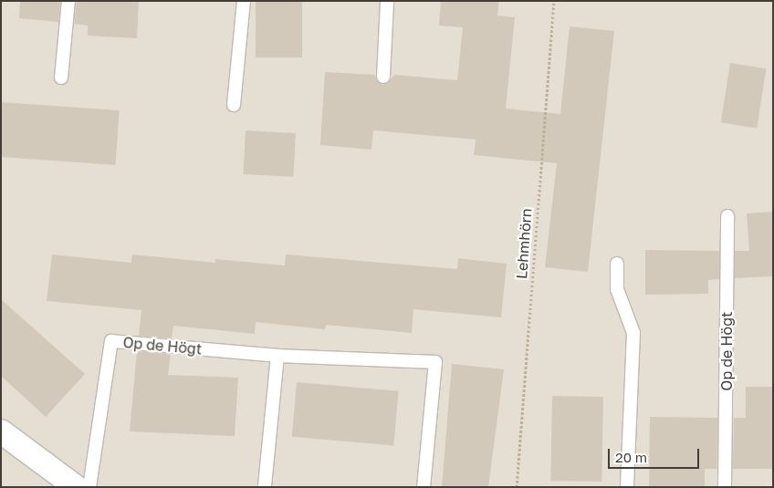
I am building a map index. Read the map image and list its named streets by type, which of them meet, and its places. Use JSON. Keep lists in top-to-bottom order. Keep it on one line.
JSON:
{"streets":{"lane":["Op de Högt"],"path":["Lehmhörn"]},"scale_bar":"20 m"}
